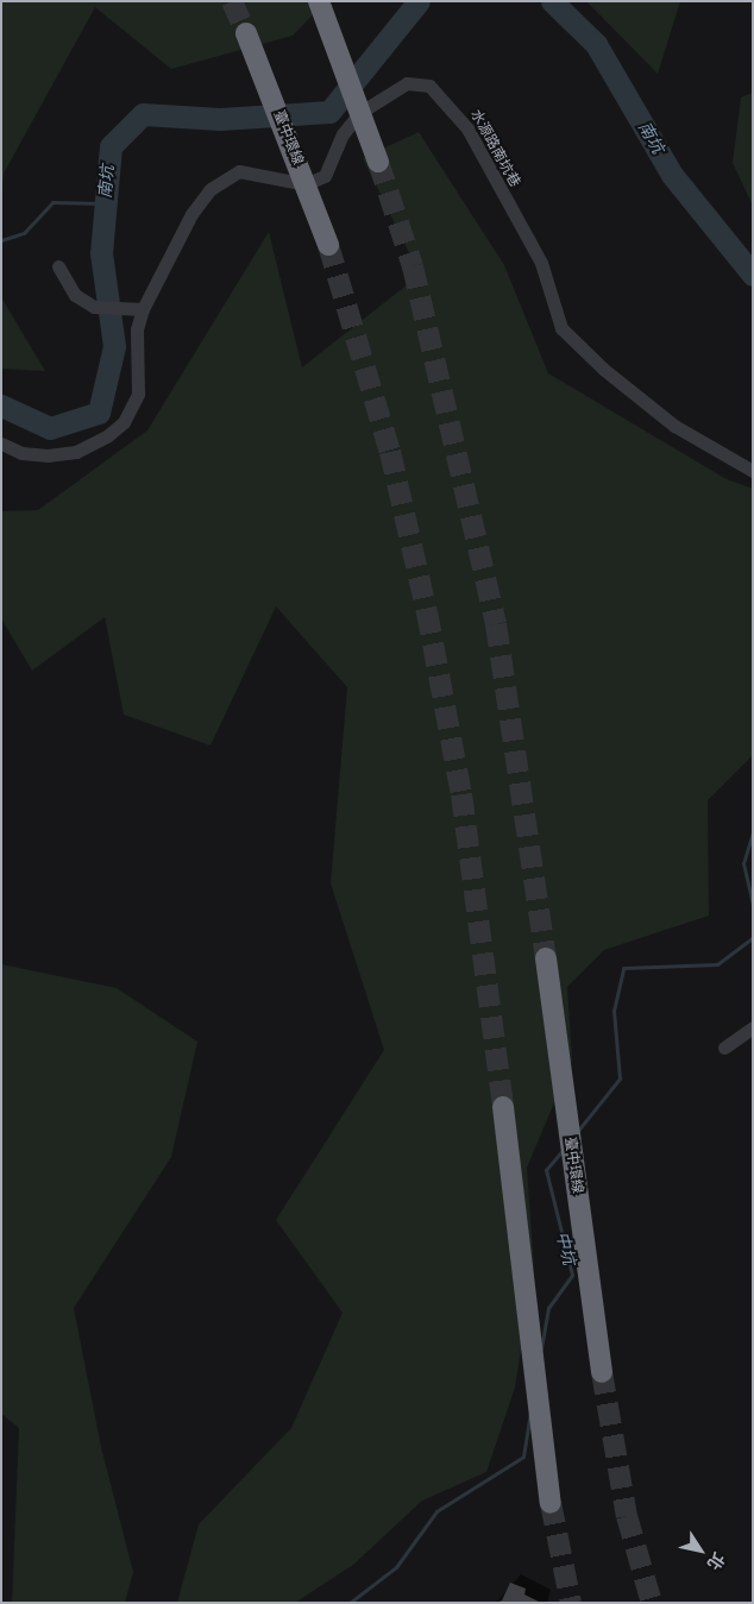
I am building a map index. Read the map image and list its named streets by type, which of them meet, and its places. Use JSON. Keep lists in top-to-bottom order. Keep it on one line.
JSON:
{"streets":{"highway":["臺中環線"],"street":["水源路南坑巷"]},"water":["南坑","中坑"],"north":"bottom right"}
